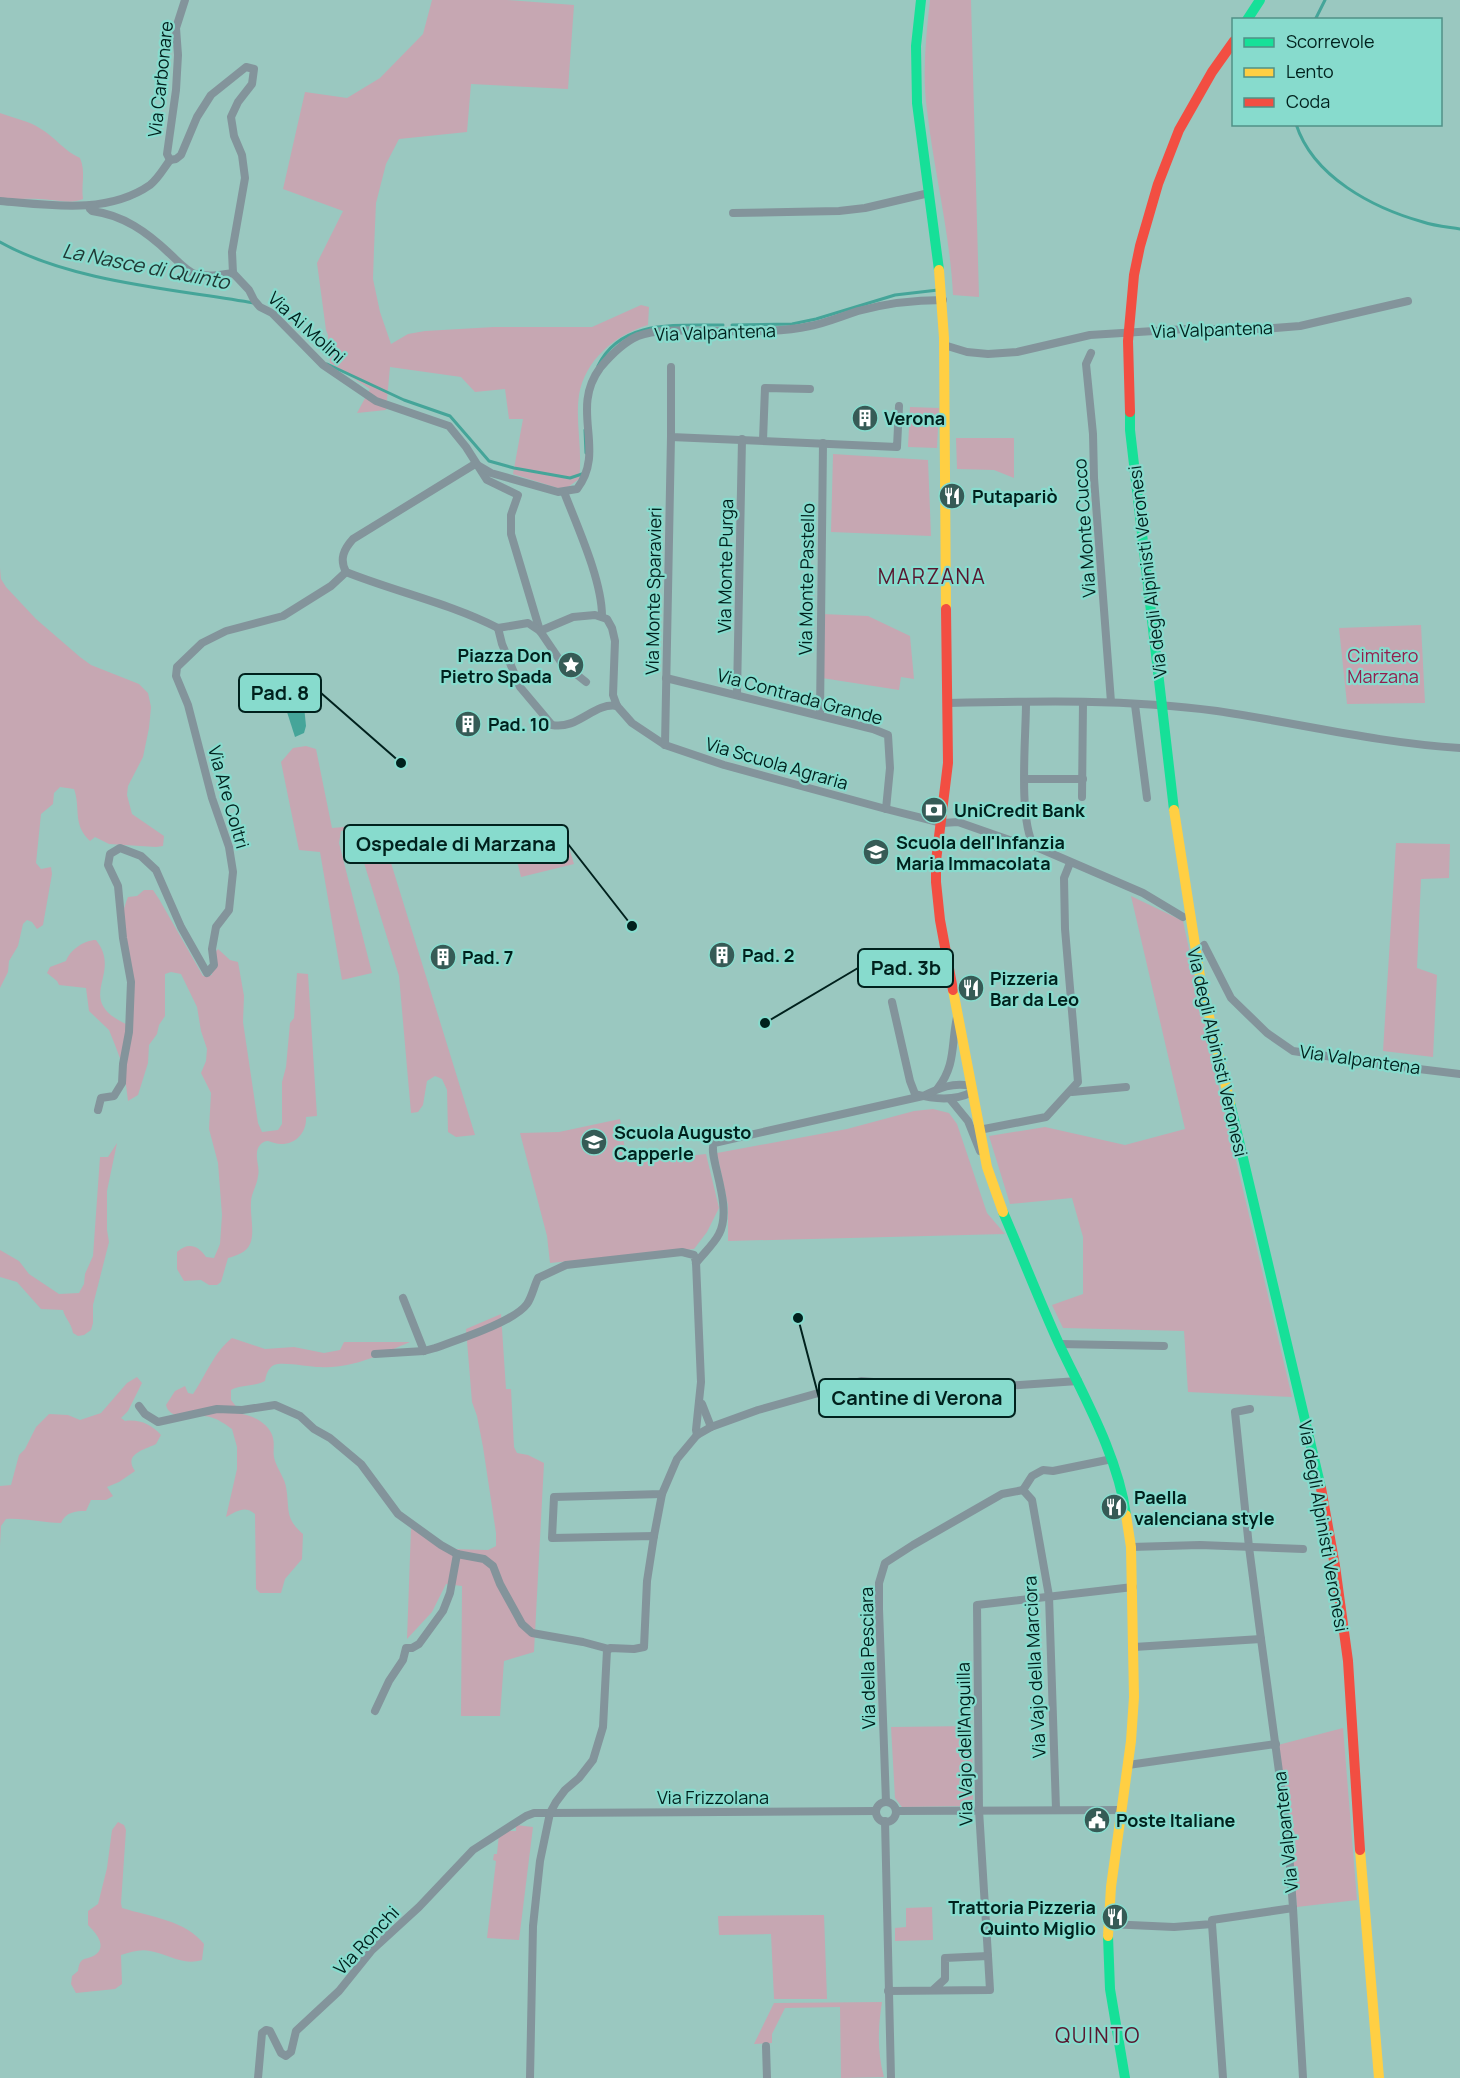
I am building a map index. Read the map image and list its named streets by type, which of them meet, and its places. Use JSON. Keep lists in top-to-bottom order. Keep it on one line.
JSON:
{"streets":{"main road":["Via degli Alpinisti Veronesi"],"street":["Via Carbonare","Via Ai Molini","Via Valpantena","Via Monte Cucco","Via Monte Purga","Via Monte Pastello","Via Monte Sparavieri","Via Contrada Grande","Via Scuola Agraria","Via Are Coltri","Via della Pesciara","Via Vajo della Marciora","Via Vajo dell'Anguilla","Via Frizzolana","Via Ronchi"]},"crossings":[["Via Carbonare","Via Ai Molini"],["Via Monte Purga","Via Contrada Grande"],["Via Monte Pastello","Via Contrada Grande"],["Via Monte Sparavieri","Via Contrada Grande"],["Via Monte Sparavieri","Via Scuola Agraria"],["Via Contrada Grande","Via Scuola Agraria"],["Via della Pesciara","Via Vajo della Marciora"],["Via della Pesciara","Via Frizzolana"],["Via Vajo della Marciora","Via Vajo dell'Anguilla"],["Via Frizzolana","Via Ronchi"]],"districts":["MARZANA","QUINTO"],"water":["La Nasce di Quinto"],"parks":["Cimitero Marzana"],"places":{"building":["Verona","Pad. 10","Pad. 2","Pad. 7"],"restaurant":["Putapariò","Pizzeria Bar da Leo","Paella valenciana style","Trattoria Pizzeria Quinto Miglio"],"place":["Piazza Don Pietro Spada"],"other":["Pad. 8","Ospedale di Marzana","Pad. 3b","Cantine di Verona"],"bank":["UniCredit Bank"],"school or university":["Scuola dell'Infanzia Maria Immacolata","Scuola Augusto Capperle"],"public building":["Poste Italiane"]},"legend":["Scorrevole","Lento","Coda"]}
